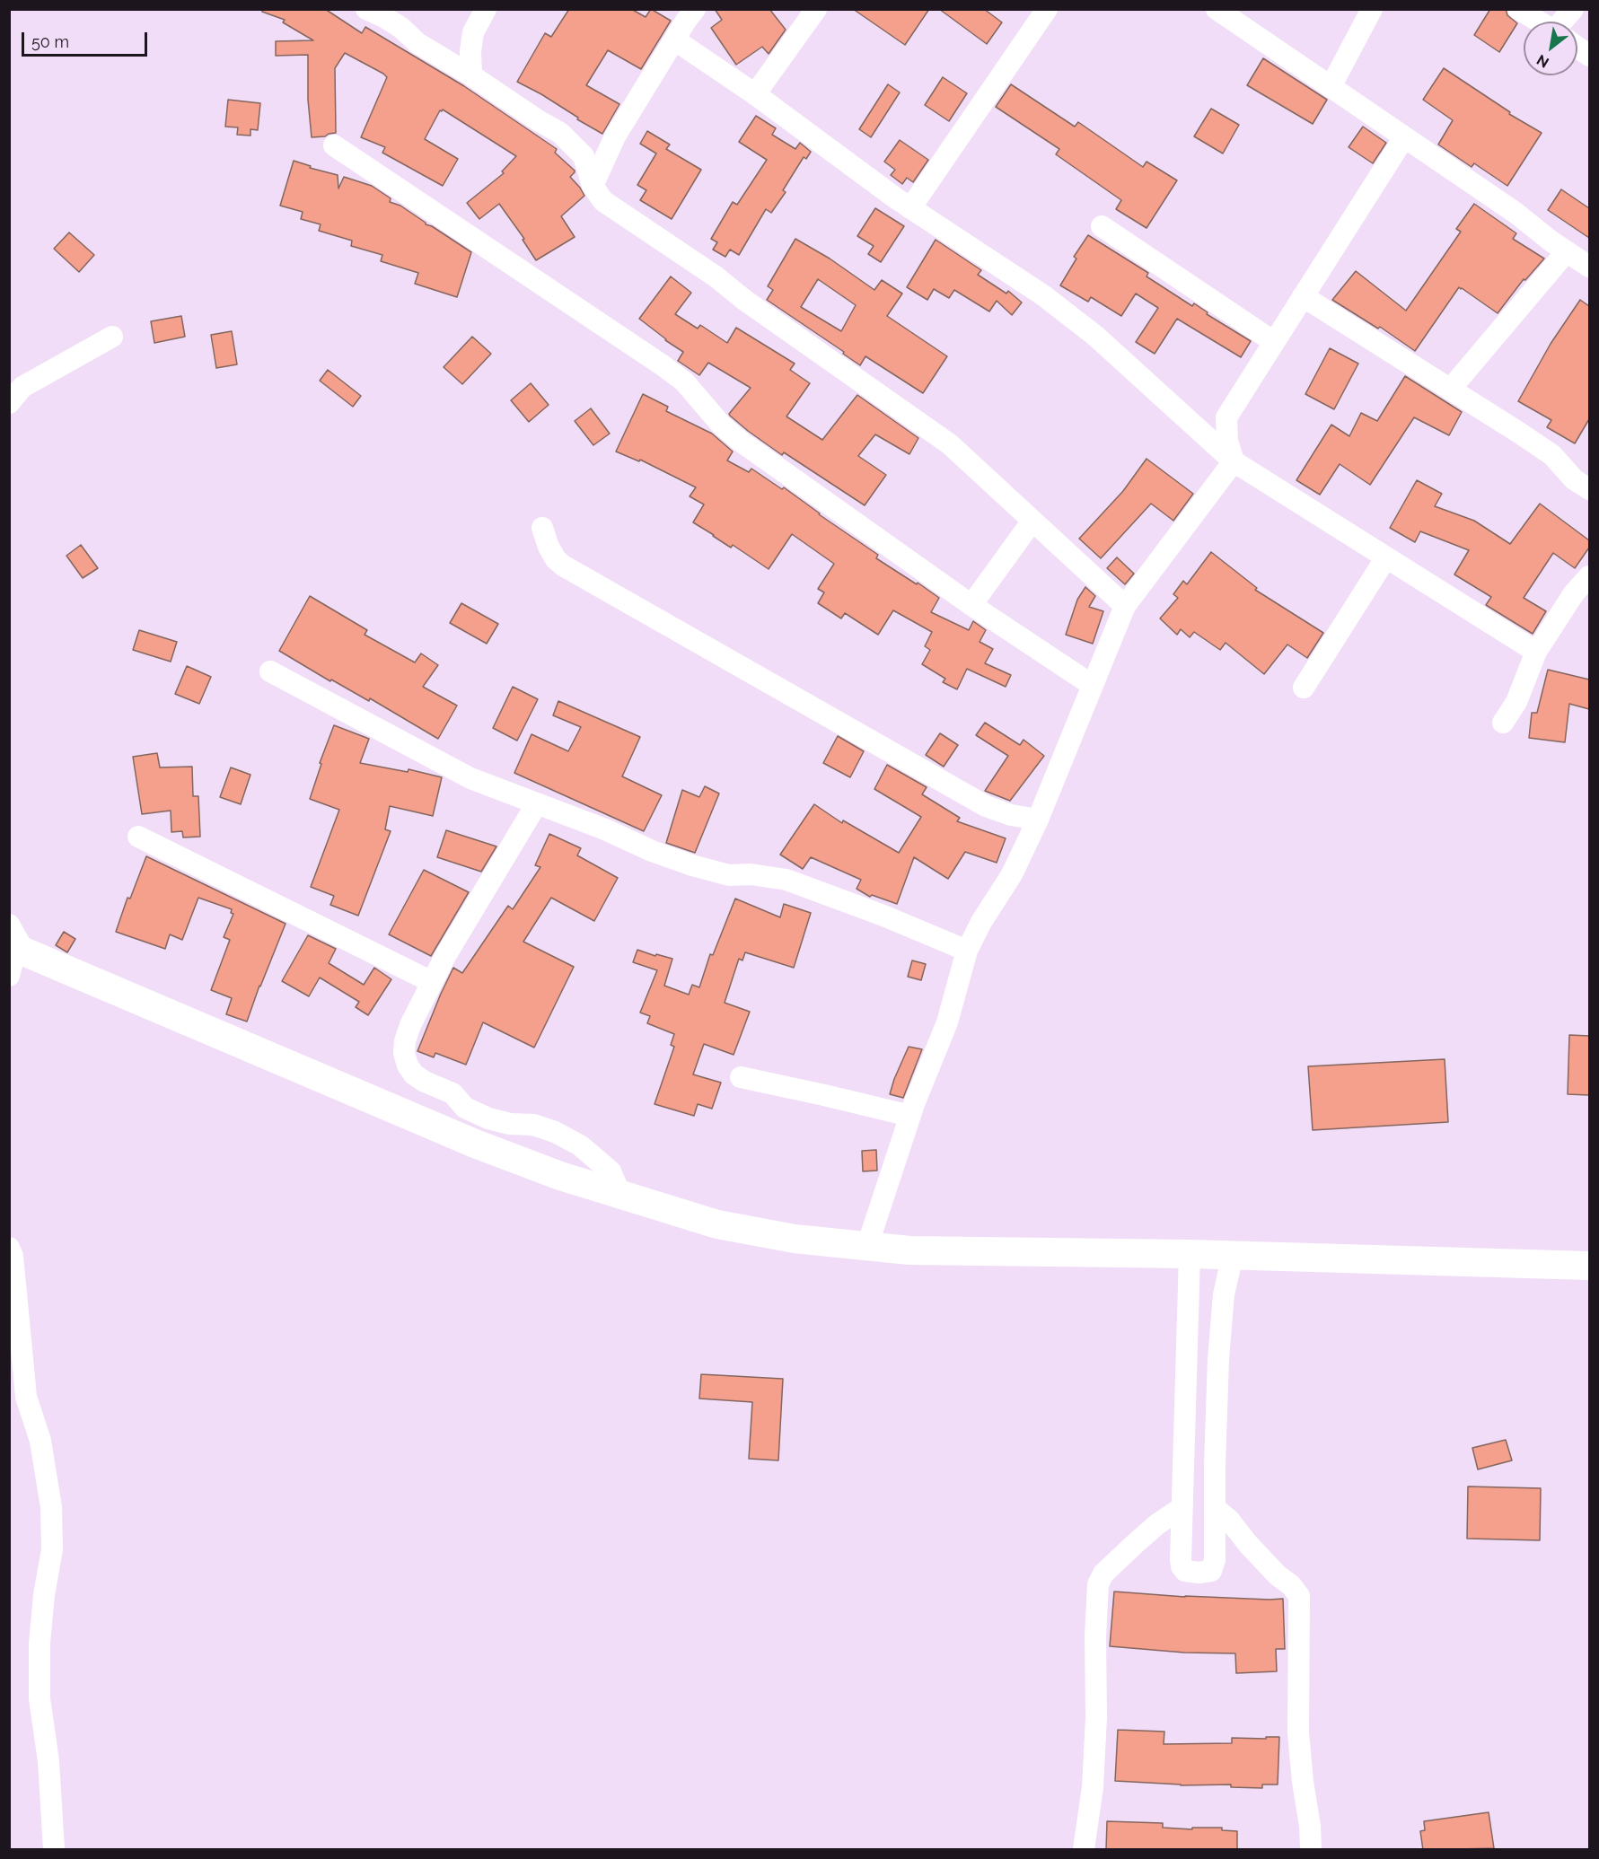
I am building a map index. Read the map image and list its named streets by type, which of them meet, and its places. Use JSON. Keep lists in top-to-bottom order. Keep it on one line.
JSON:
{"scale_bar":"50 m","north":"bottom left"}
